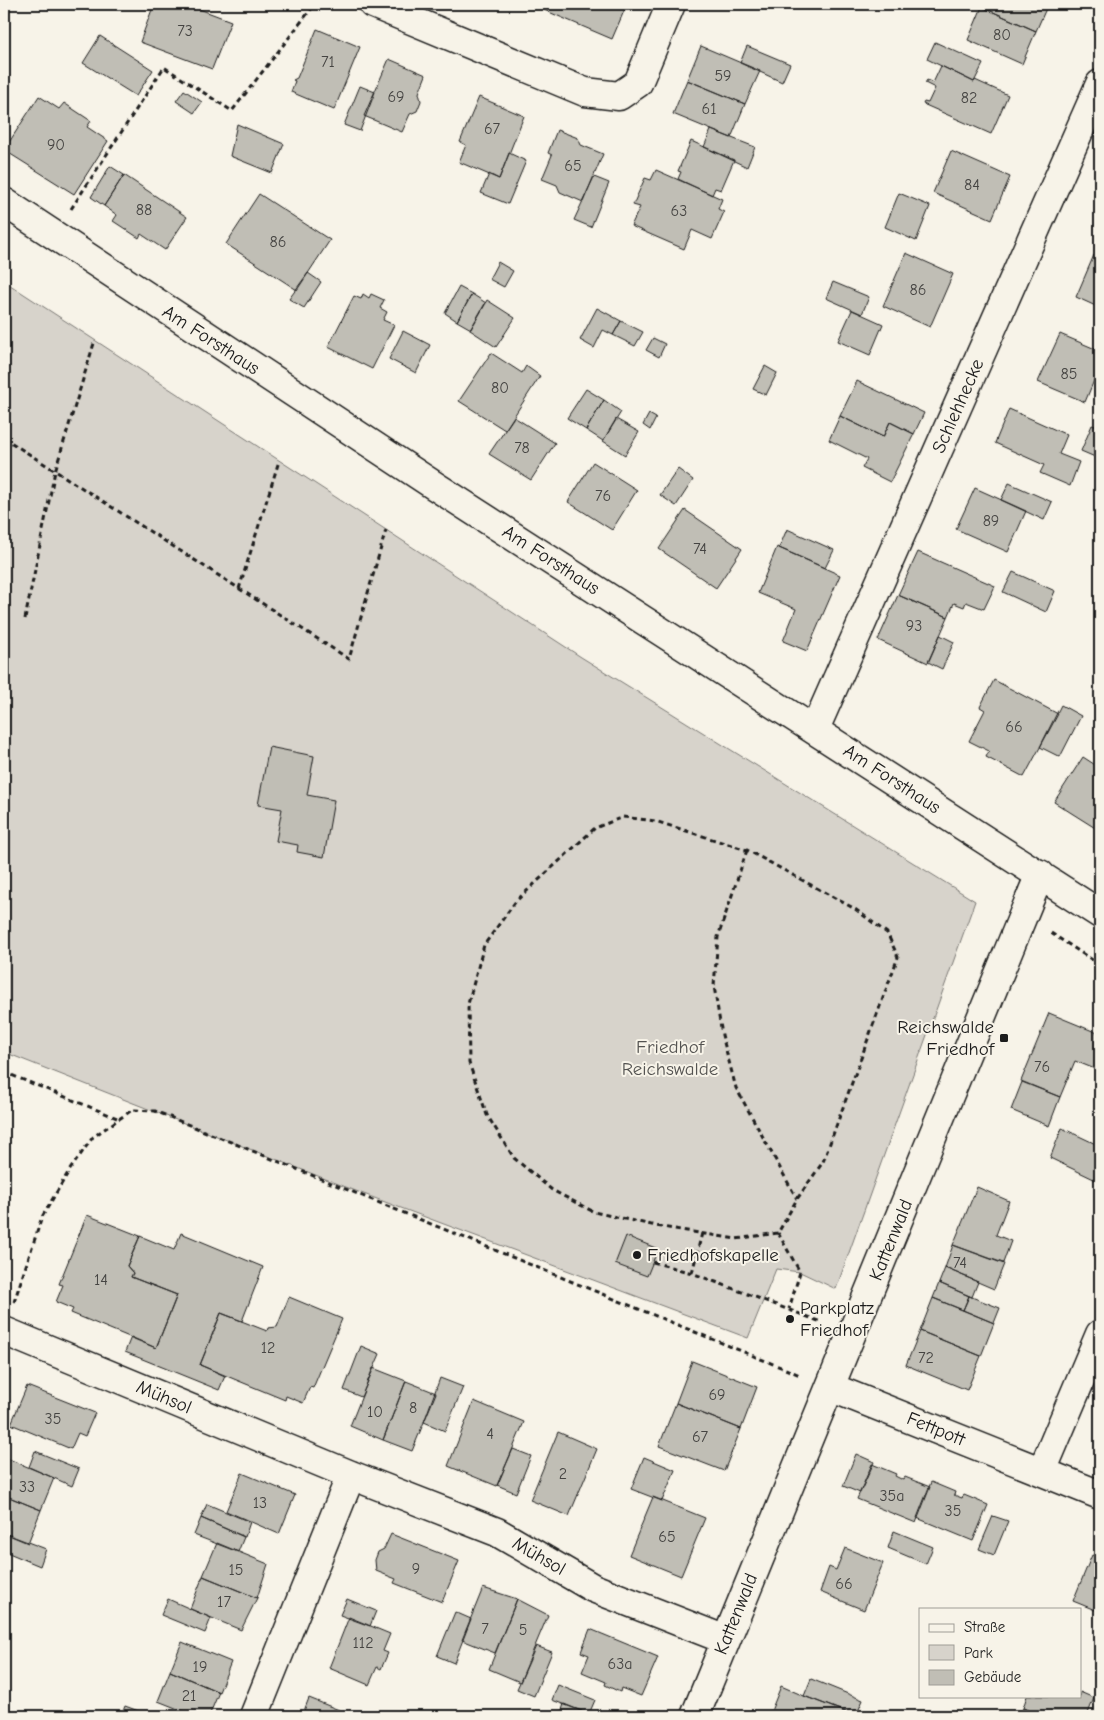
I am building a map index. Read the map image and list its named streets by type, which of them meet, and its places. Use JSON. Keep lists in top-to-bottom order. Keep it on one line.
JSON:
{"streets":{"street":["Am Forsthaus","Schlehhecke","Kattenwald","Mühsol","Fettpott"]},"crossings":[["Am Forsthaus","Schlehhecke"],["Am Forsthaus","Kattenwald"],["Kattenwald","Mühsol"],["Kattenwald","Fettpott"]],"parks":["Friedhof Reichswalde"],"places":{"transit":["Reichswalde Friedhof"],"other":["Friedhofskapelle","Parkplatz Friedhof"]},"house_numbers":["73","80","71","59","69","82","61","67","90","65","84","88","63","86","86","85","80","78","76","89","74","93","66","76","74","14","12","72","69","8","10","35","4","67","2","33","35a","13","35","65","9","15","66","17","7","5","112","63a","19","21"],"legend":["Straße","Park","Gebäude"]}
